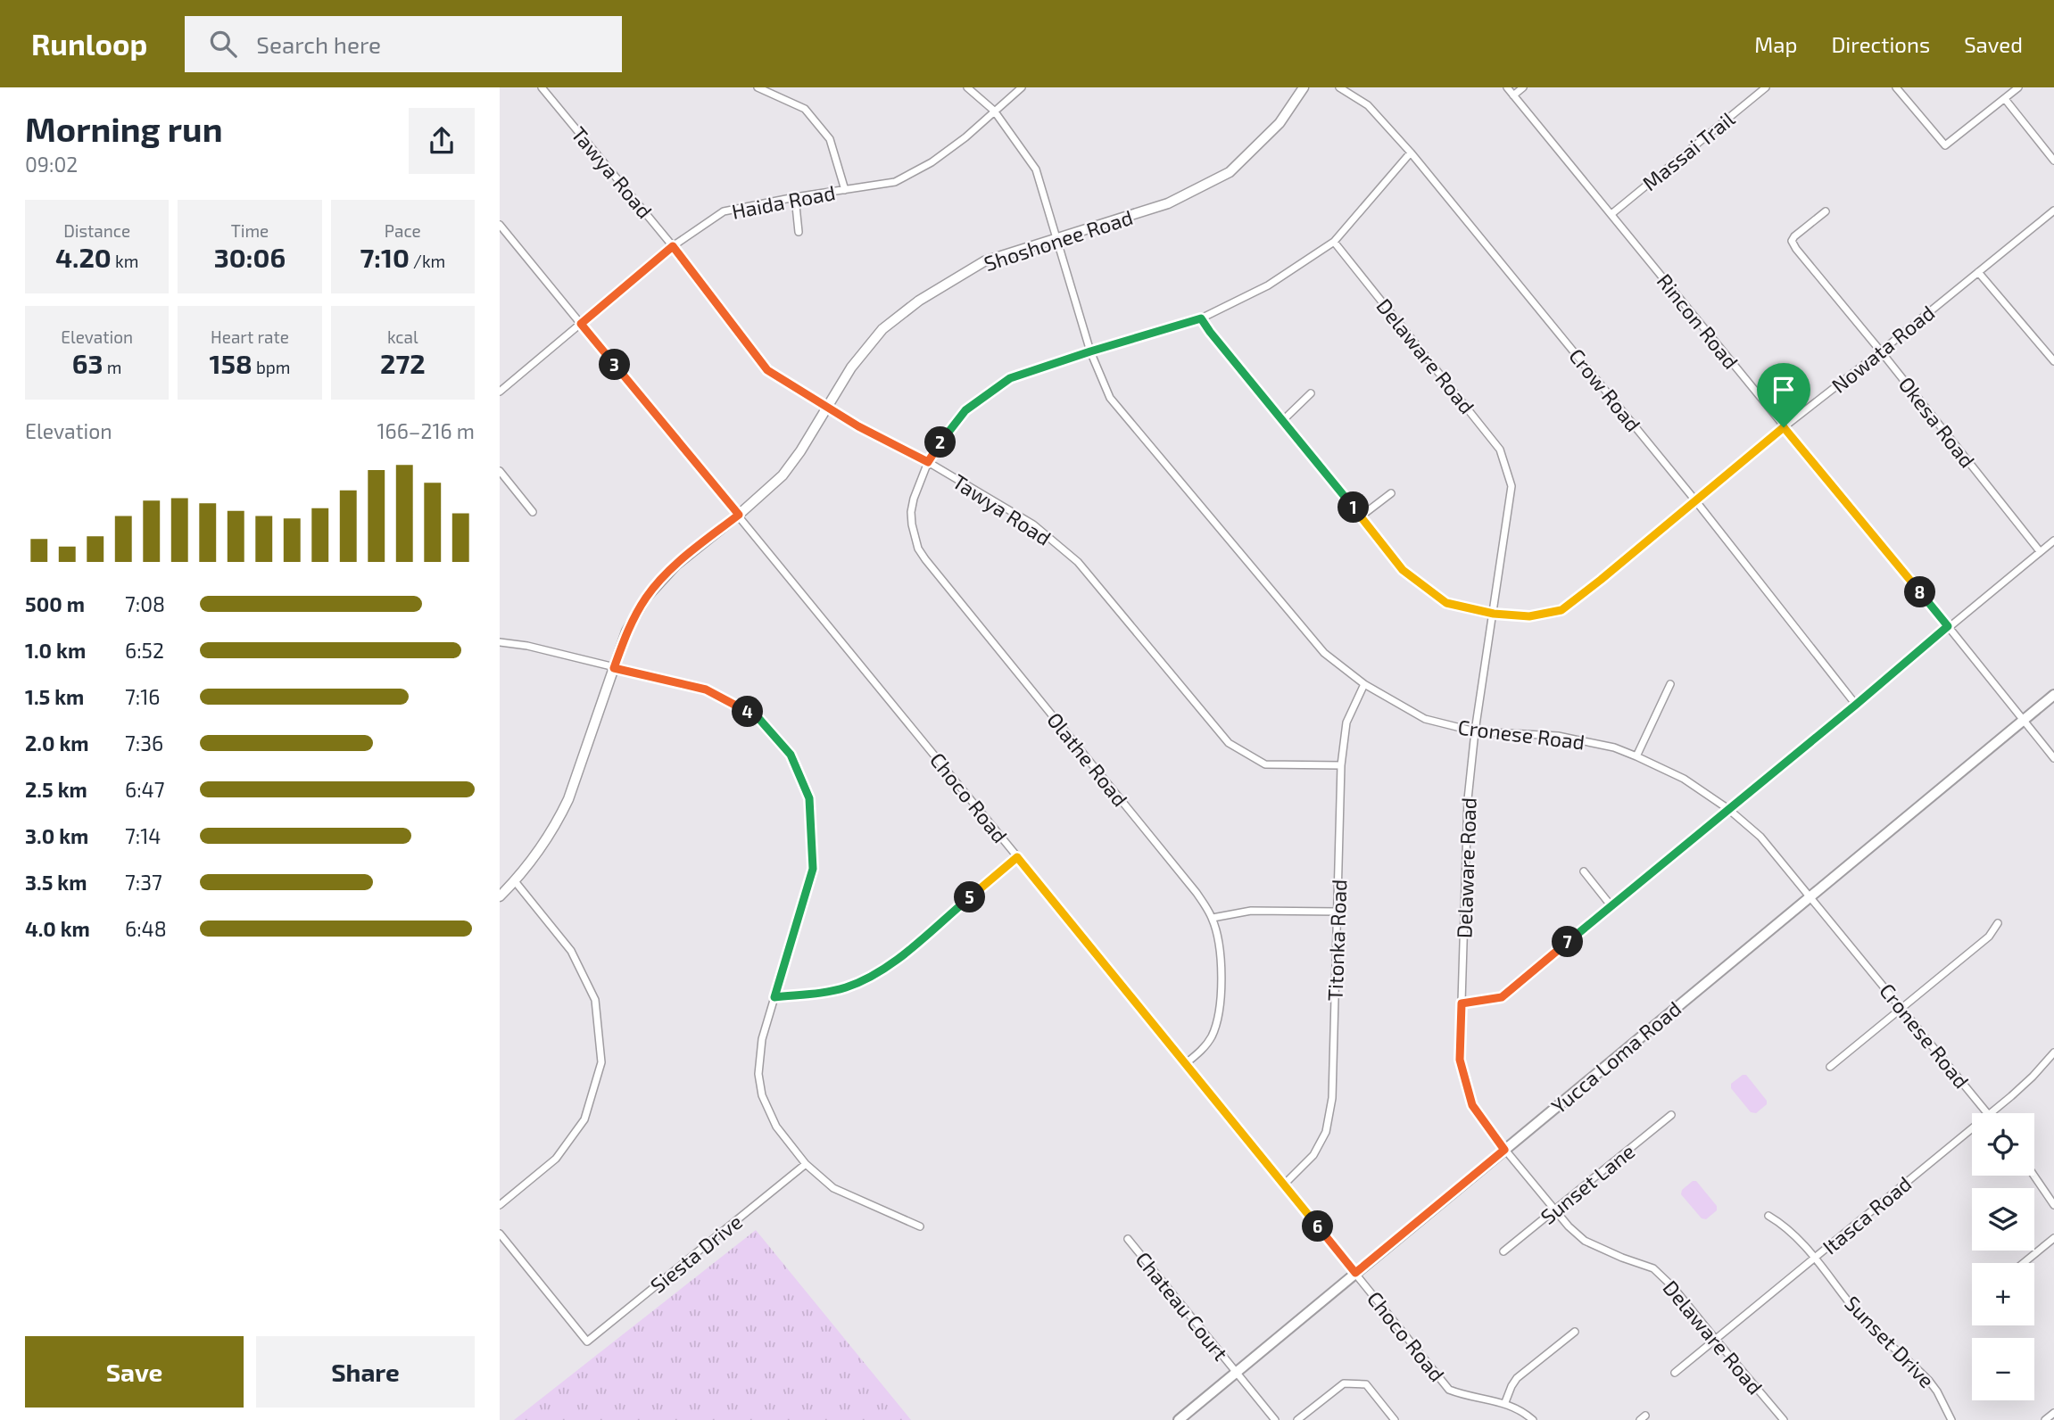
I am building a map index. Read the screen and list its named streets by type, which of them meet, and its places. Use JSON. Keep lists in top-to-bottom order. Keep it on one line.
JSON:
{"streets":{"main road":["Yucca Loma Road"],"street":["Massai Trail","Tawya Road","Haida Road","Shoshonee Road","Rincon Road","Nowata Road","Delaware Road","Crow Road","Okesa Road","Cronese Road","Olathe Road","Choco Road","Titonka Road","Sunset Lane","Itasca Road","Siesta Drive","Chateau Court","Sunset Drive"]},"crossings":[["Massai Trail","Rincon Road"],["Tawya Road","Haida Road"],["Tawya Road","Shoshonee Road"],["Tawya Road","Olathe Road"],["Tawya Road","Titonka Road"],["Haida Road","Cronese Road"],["Haida Road","Choco Road"],["Shoshonee Road","Cronese Road"],["Shoshonee Road","Choco Road"],["Rincon Road","Nowata Road"],["Rincon Road","Yucca Loma Road"],["Nowata Road","Delaware Road"],["Nowata Road","Crow Road"],["Nowata Road","Okesa Road"],["Nowata Road","Olathe Road"],["Delaware Road","Cronese Road"],["Delaware Road","Olathe Road"],["Delaware Road","Yucca Loma Road"],["Delaware Road","Sunset Lane"],["Delaware Road","Itasca Road"],["Crow Road","Olathe Road"],["Cronese Road","Olathe Road"],["Cronese Road","Titonka Road"],["Cronese Road","Yucca Loma Road"],["Olathe Road","Choco Road"],["Choco Road","Titonka Road"],["Choco Road","Yucca Loma Road"],["Yucca Loma Road","Chateau Court"],["Itasca Road","Sunset Drive"]],"page":{"header":"Runloop","search":"Search here","nav":["Map","Directions","Saved"],"heading":["Morning run","09:02"],"stats":[["Distance","4.20 km"],["Time","30:06"],["Pace","7:10 /km"],["Elevation","63 m"],["Heart rate","158 bpm"],["kcal","272"]],"pins":["3","2","1","8","4","5","7","6"],"chart":["Elevation","166–216 m"],"list":[{"name":"500 m","note":"7:08"},{"name":"1.0 km","note":"6:52"},{"name":"1.5 km","note":"7:16"},{"name":"2.0 km","note":"7:36"},{"name":"2.5 km","note":"6:47"},{"name":"3.0 km","note":"7:14"},{"name":"3.5 km","note":"7:37"},{"name":"4.0 km","note":"6:48"}],"map_buttons":["+","−"],"buttons":["Save","Share"]}}
